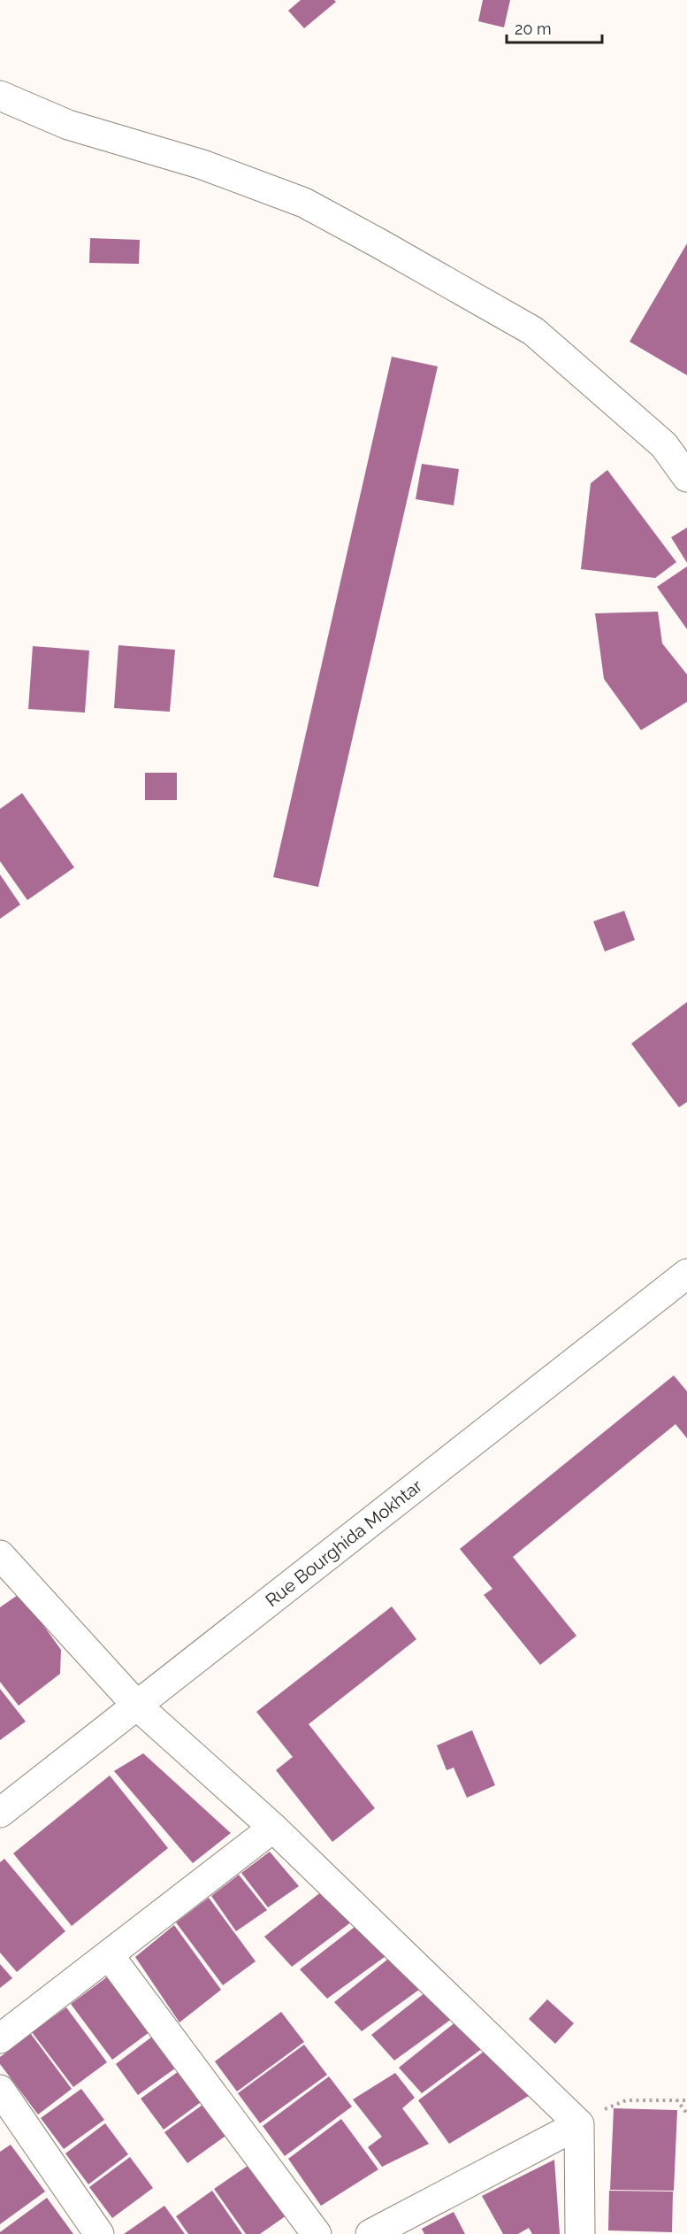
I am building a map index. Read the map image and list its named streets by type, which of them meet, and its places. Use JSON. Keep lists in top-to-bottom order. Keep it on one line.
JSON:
{"streets":{"street":["Rue Bourghida Mokhtar"]},"scale_bar":"20 m"}
